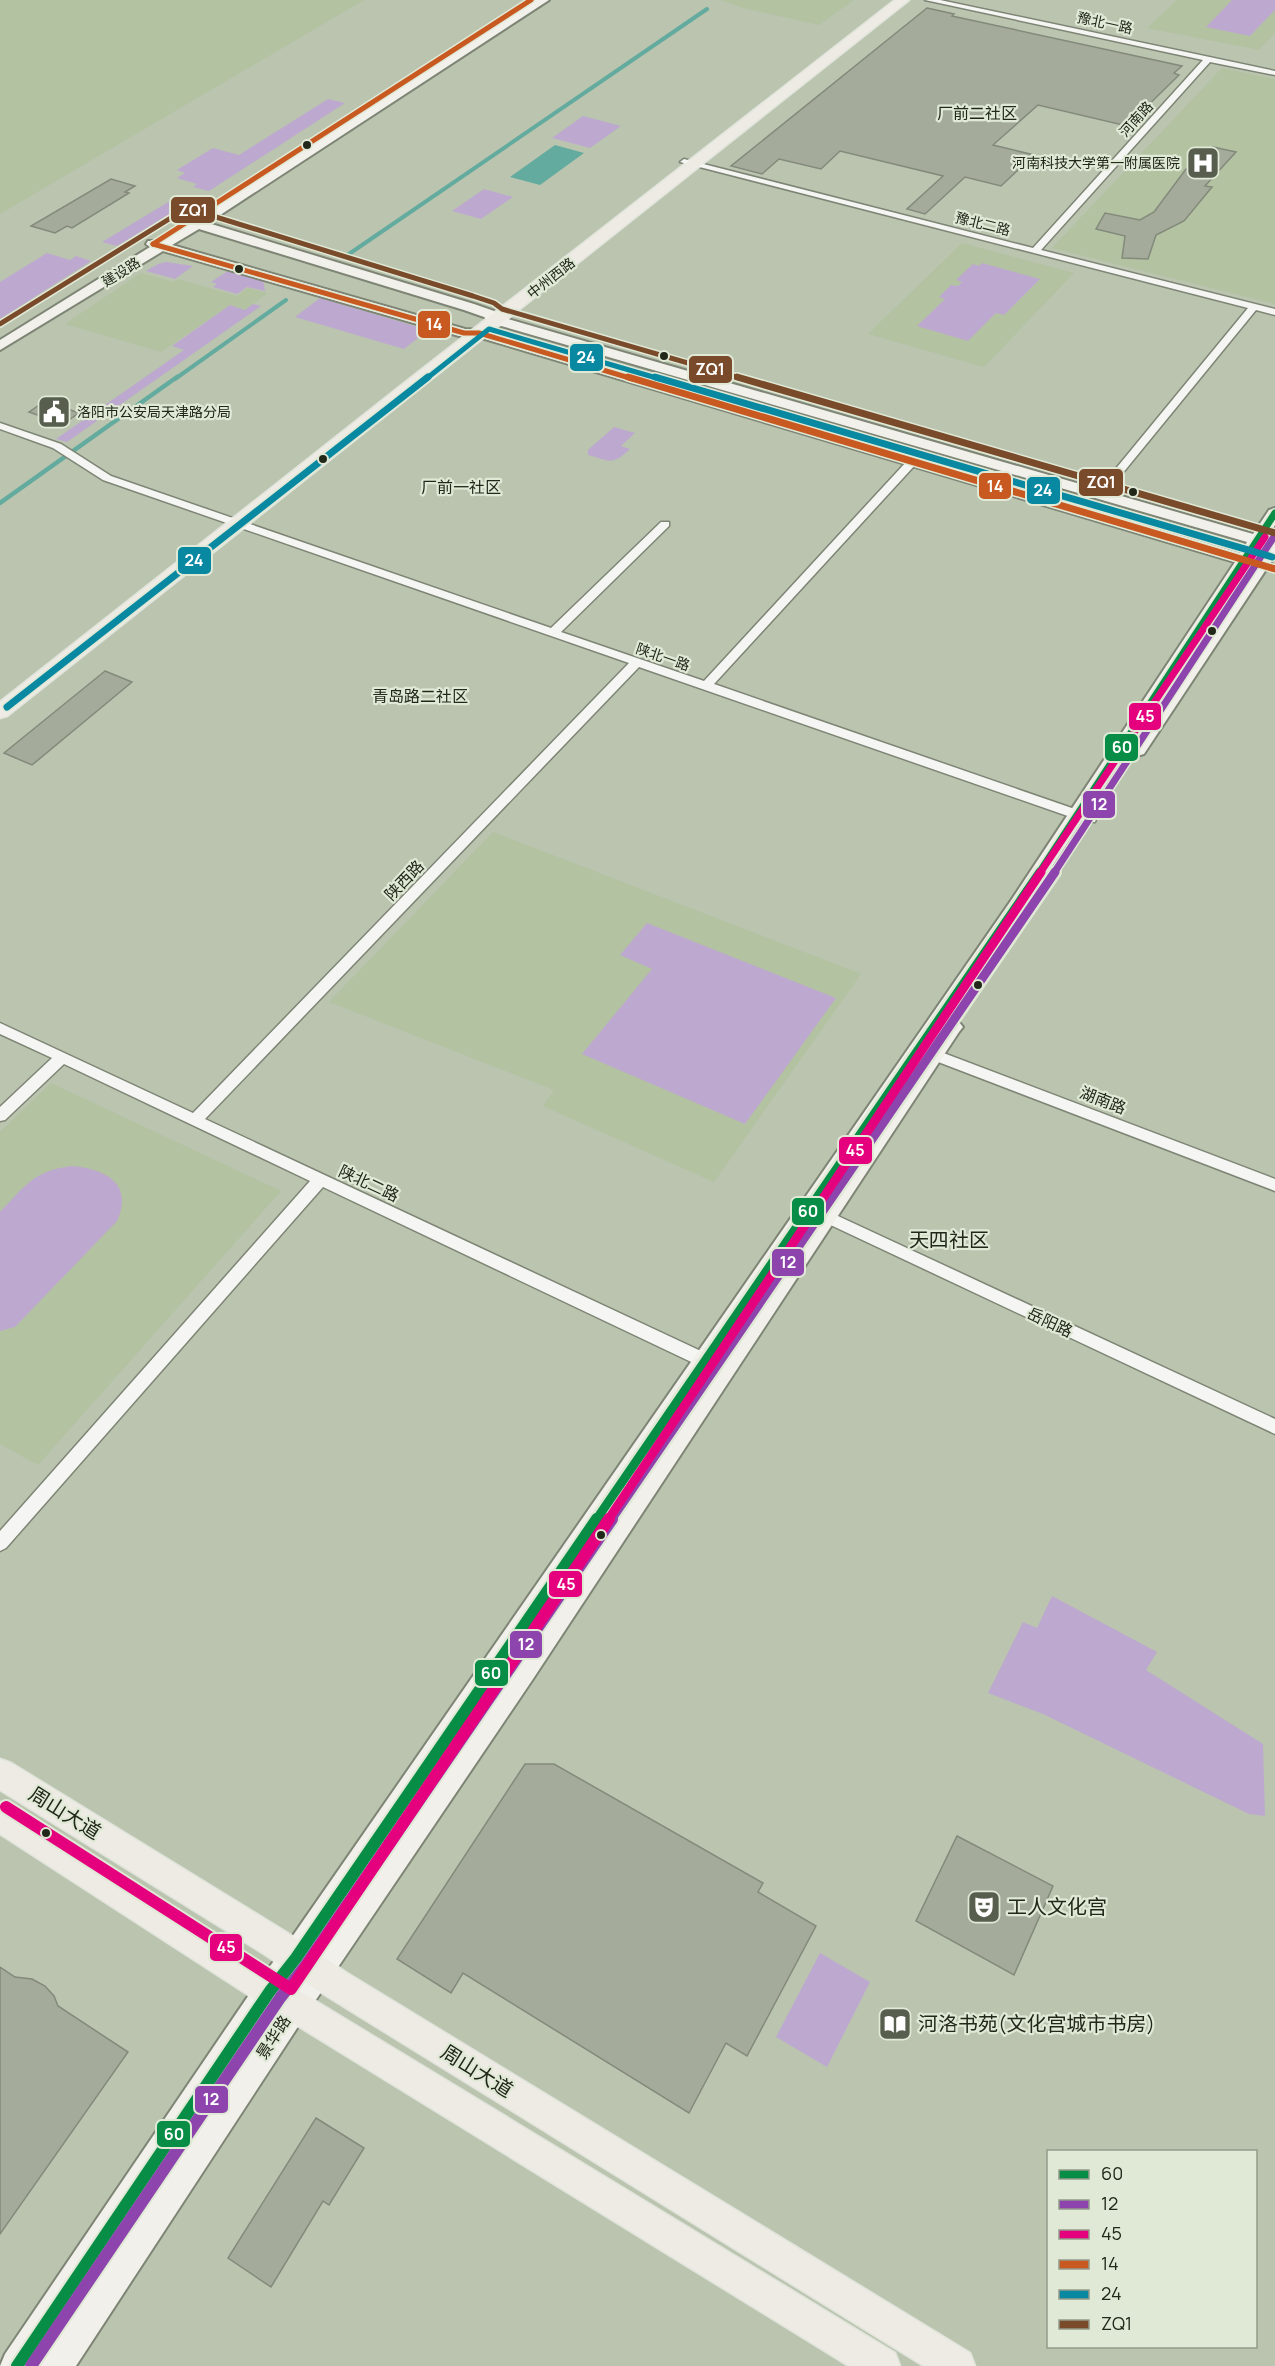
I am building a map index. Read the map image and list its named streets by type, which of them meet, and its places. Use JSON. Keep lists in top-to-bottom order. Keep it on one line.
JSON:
{"streets":{"main road":["建设路","中州西路","周山大道","景华路"],"street":["豫北一路","河南路","豫北二路","陕北一路","陕西路","湖南路","陕北二路","岳阳路"]},"crossings":[["豫北一路","河南路"],["河南路","豫北二路"],["豫北二路","中州西路"],["中州西路","陕北一路"],["陕北一路","陕西路"],["陕北一路","景华路"],["陕西路","陕北二路"],["湖南路","景华路"],["陕北二路","景华路"],["岳阳路","景华路"],["周山大道","景华路"]],"districts":["厂前二社区","厂前一社区","青岛路二社区","天四社区"],"places":{"hospital":["河南科技大学第一附属医院"],"public building":["洛阳市公安局天津路分局"],"theatre":["工人文化宫"],"library":["河洛书苑(文化宫城市书房)"]},"lines":["transit line 14","transit line ZQ1","transit line 24","transit line 60","transit line 12","transit line 45"],"legend":["60","12","45","14","24","ZQ1"]}
